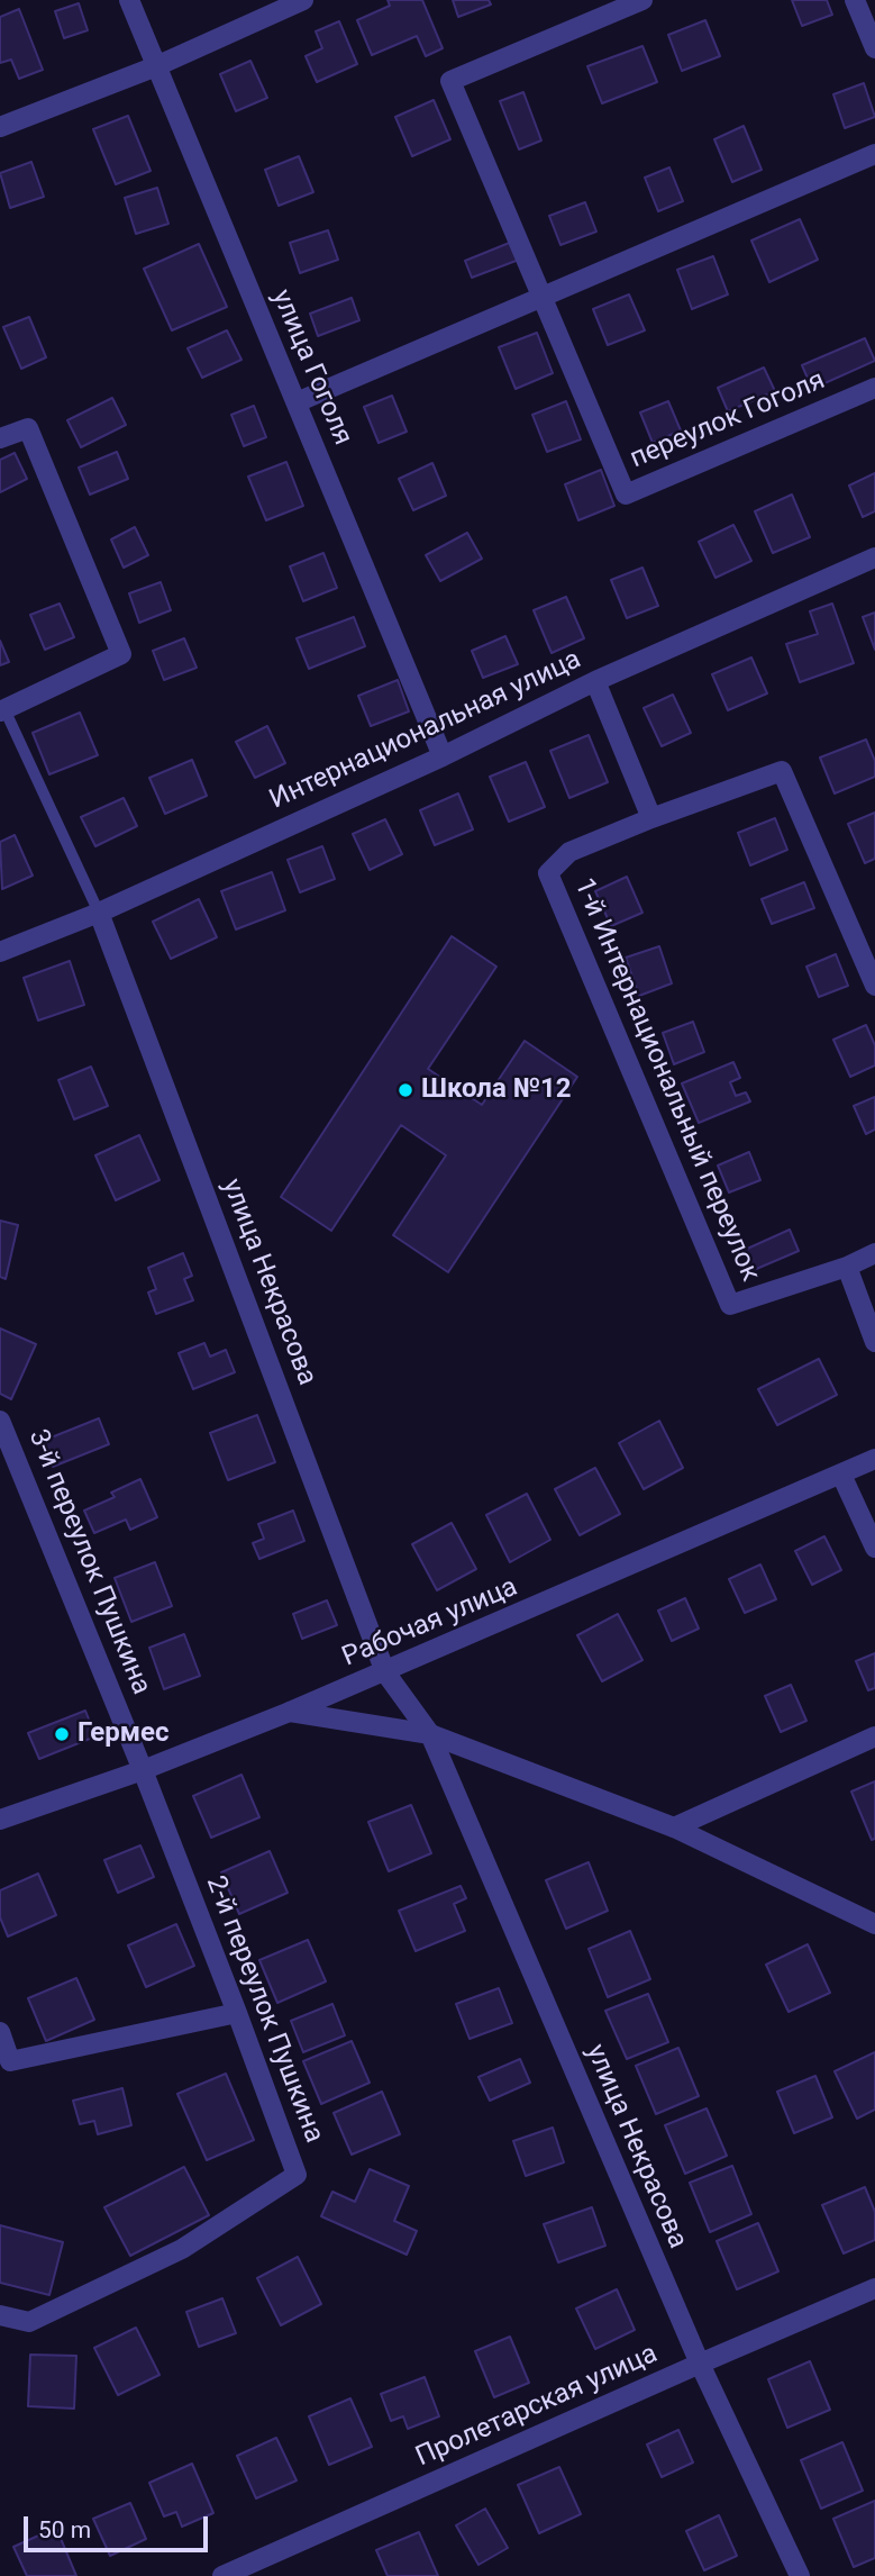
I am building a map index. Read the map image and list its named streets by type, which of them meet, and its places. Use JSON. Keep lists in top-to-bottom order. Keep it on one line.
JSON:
{"streets":{"street":["улица Гоголя","переулок Гоголя","Интернациональная улица","1-й Интернациональный переулок","улица Некрасова","3-й переулок Пушкина","Рабочая улица","2-й переулок Пушкина","Пролетарская улица"]},"crossings":[["улица Гоголя","Интернациональная улица"],["Интернациональная улица","улица Некрасова"],["улица Некрасова","Рабочая улица"],["улица Некрасова","Пролетарская улица"],["3-й переулок Пушкина","Рабочая улица"],["3-й переулок Пушкина","2-й переулок Пушкина"],["Рабочая улица","2-й переулок Пушкина"]],"places":["Школа №12","Гермес"],"scale_bar":"50 m"}
